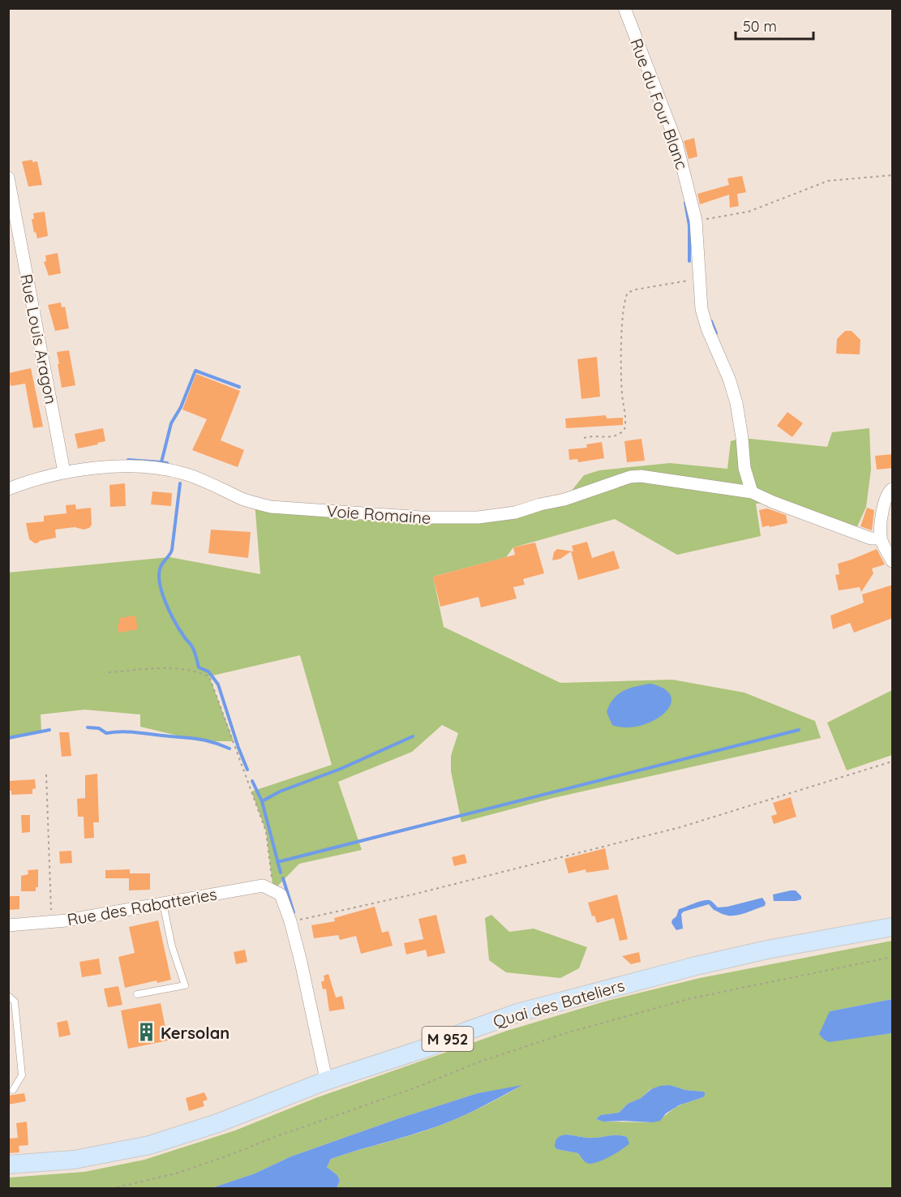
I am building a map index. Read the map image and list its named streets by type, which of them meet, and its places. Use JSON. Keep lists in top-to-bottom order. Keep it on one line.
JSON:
{"streets":{"main road":["Quai des Bateliers","M 952"],"street":["Rue du Four Blanc","Rue Louis Aragon","Voie Romaine","Rue des Rabatteries"]},"crossings":[["Rue du Four Blanc","Voie Romaine"],["Rue Louis Aragon","Voie Romaine"]],"places":{"building":["Kersolan"]},"scale_bar":"50 m"}
